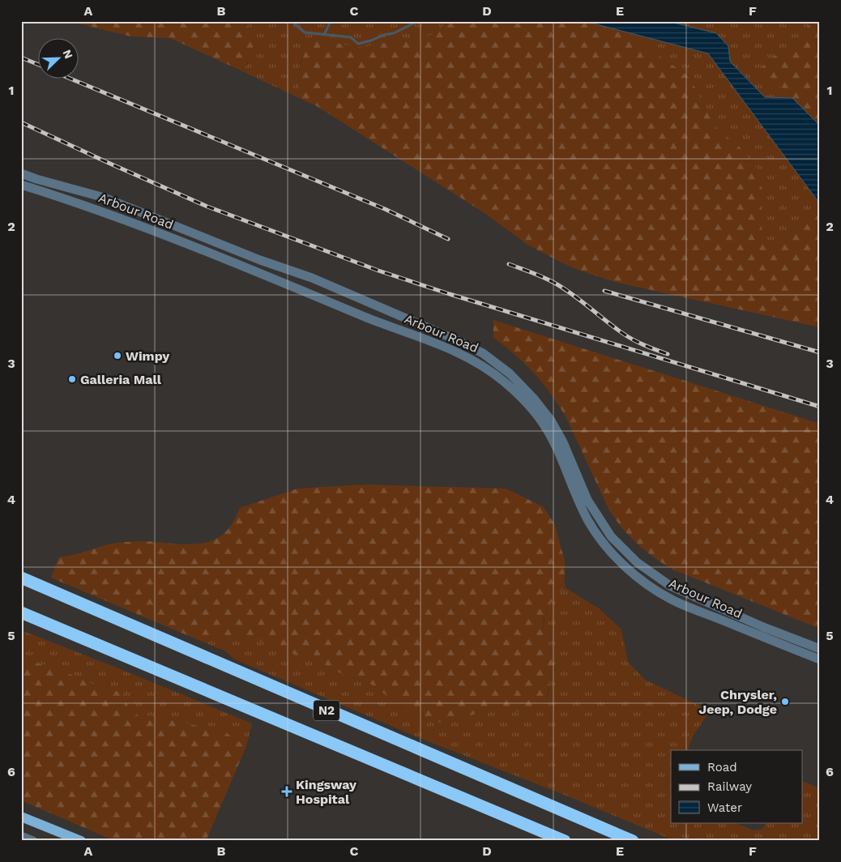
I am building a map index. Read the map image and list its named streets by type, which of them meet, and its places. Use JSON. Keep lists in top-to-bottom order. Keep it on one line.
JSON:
{"streets":{"highway":["N2"],"street":["Arbour Road"]},"places":{"other":["Wimpy","Galleria Mall","Chrysler, Jeep, Dodge"],"health":["Kingsway Hospital"]},"legend":["Road","Railway","Water"],"north":"top right","grid":{"columns":["A","B","C","D","E","F"],"rows":["1","2","3","4","5","6"]}}
